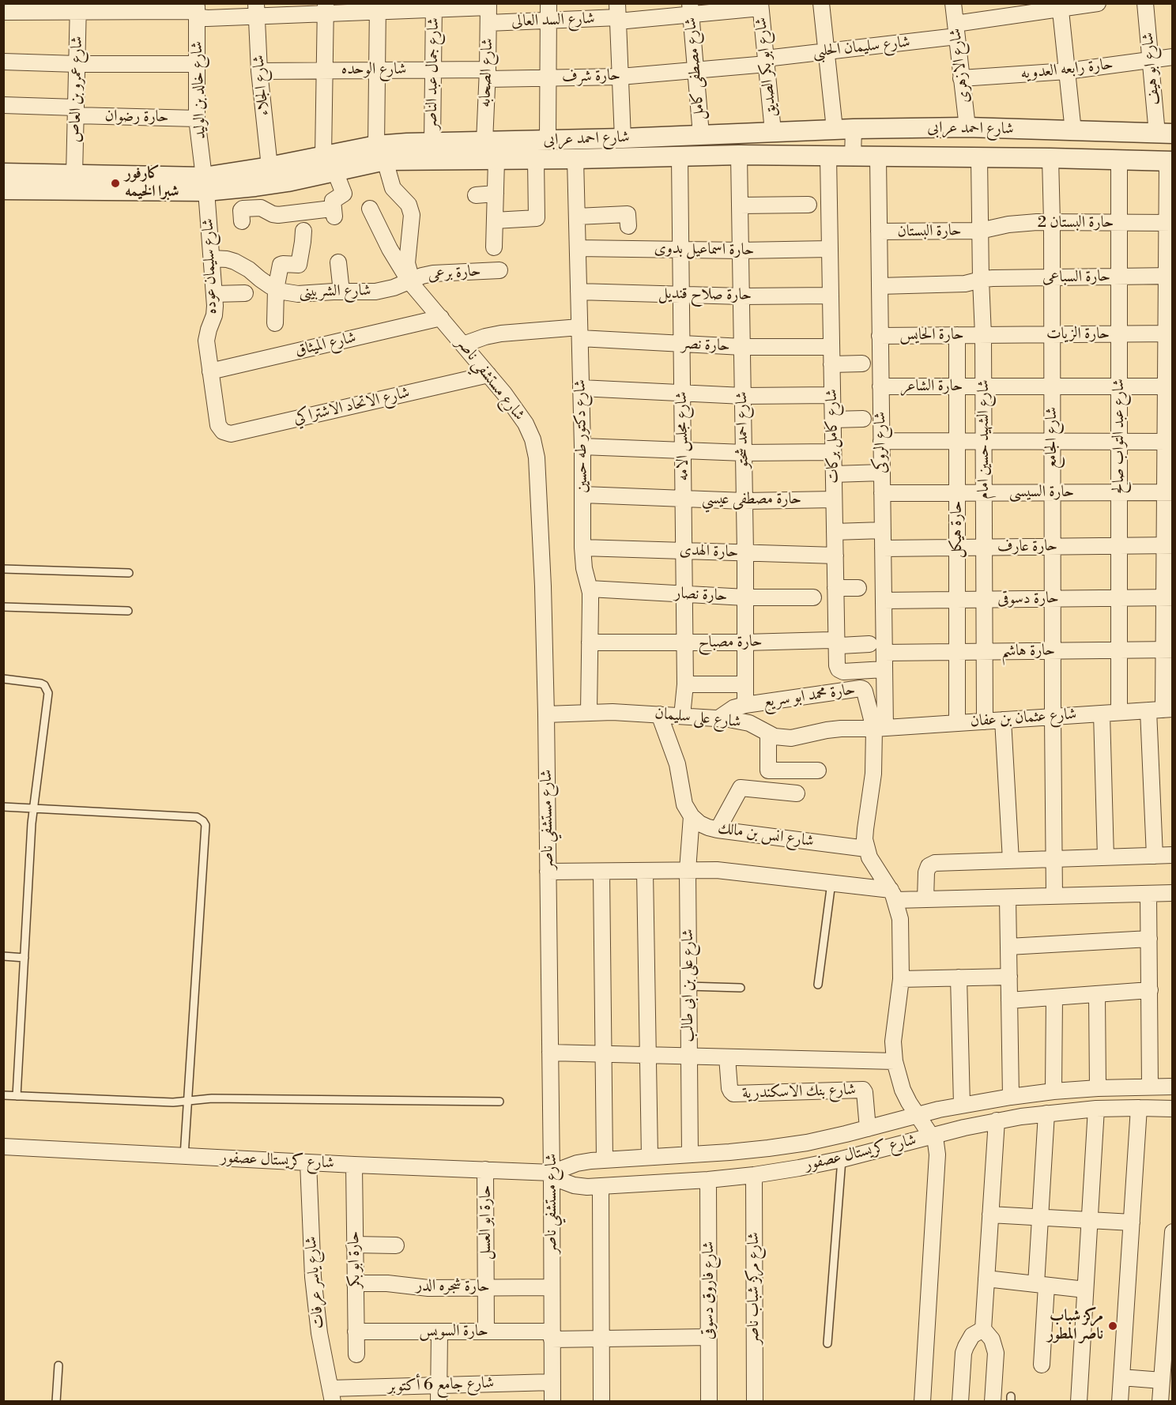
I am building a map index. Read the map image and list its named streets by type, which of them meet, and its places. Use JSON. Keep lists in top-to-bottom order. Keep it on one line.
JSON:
{"streets":{"street":["شارع السد العالى","شارع سليمان الحلبى","شارع الازهرى","شارع ابو بكر الصديق","شارع مصطفى كامل","شارع ابو هيف","شارع الوحده","حارة رابعه العدويه","شارع الصحابه","شارع جمال عبد الناصر","حارة شرف","شارع الجلاء","شارع عمرو بن العاص","شارع خالد بن الوليد","حارة رضوان","شارع احمد عرابى","حارة البستان 2","حارة البستان","حارة اسماعيل بدوى","شارع سليمان عوده","حارة برعى","حارة السباعى","شارع الشربينى","حارة صلاح قنديل","حارة الزيات","حارة الحايس","شارع الميثاق","حارة نصر","شارع مستشفي ناصر","حارة الشاعر","شارع الاتحاد الاشتراكي","شارع احمد شحتو","شارع دكتور طه حسين","شارع مجلس الامه","شارع كامل بركات","شارع عبد التواب صالح","شارع الجامع","شارع الشهيد حسين امام","شارع الروكى","حارة السيسى","حارة مصطفى عيسي","حارة هيكل","حارة عارف","حارة الهدى","حارة نصار","حارة دسوقى","حارة مصباح","حارة هاشم","حارة محمد ابو سريع","شارع على سليمان","شارع عثمان بن عفان","شارع انس بن مالك","شارع على بن ابى طالب","شارع بنك الاسكندرية","شارع كريستال عصفور","حارة ابو العسل","حارة ابو بكر","شارع ياسر عرفات","حارة شجره الدر","شارع مركز شباب ناصر","شارع فاروق دسوقى","حارة السويس","شارع جامع 6 أكتوبر"]},"crossings":[["شارع السد العالى","شارع ابو بكر الصديق"],["شارع السد العالى","شارع مصطفى كامل"],["شارع السد العالى","شارع الصحابه"],["شارع سليمان الحلبى","شارع الازهرى"],["شارع سليمان الحلبى","شارع ابو بكر الصديق"],["شارع سليمان الحلبى","شارع مصطفى كامل"],["شارع سليمان الحلبى","حارة شرف"],["شارع الازهرى","حارة رابعه العدويه"],["شارع الازهرى","شارع احمد عرابى"],["شارع ابو بكر الصديق","شارع احمد عرابى"],["شارع مصطفى كامل","حارة شرف"],["شارع مصطفى كامل","شارع احمد عرابى"],["شارع ابو هيف","حارة رابعه العدويه"],["شارع ابو هيف","شارع احمد عرابى"],["شارع الوحده","شارع الصحابه"],["شارع الوحده","شارع جمال عبد الناصر"],["شارع الوحده","حارة شرف"],["شارع الوحده","شارع الجلاء"],["شارع الصحابه","حارة شرف"],["شارع الصحابه","شارع احمد عرابى"],["شارع جمال عبد الناصر","شارع احمد عرابى"],["شارع الجلاء","شارع احمد عرابى"],["شارع عمرو بن العاص","حارة رضوان"],["شارع عمرو بن العاص","شارع احمد عرابى"],["شارع خالد بن الوليد","حارة رضوان"],["شارع خالد بن الوليد","شارع احمد عرابى"],["شارع خالد بن الوليد","شارع سليمان عوده"],["شارع احمد عرابى","شارع سليمان عوده"],["شارع احمد عرابى","شارع احمد شحتو"],["شارع احمد عرابى","شارع دكتور طه حسين"],["شارع احمد عرابى","شارع مجلس الامه"],["شارع احمد عرابى","شارع كامل بركات"],["شارع احمد عرابى","شارع عبد التواب صالح"],["شارع احمد عرابى","شارع الجامع"],["شارع احمد عرابى","شارع الشهيد حسين امام"],["شارع احمد عرابى","شارع الروكى"],["حارة البستان 2","حارة البستان"],["حارة البستان 2","شارع عبد التواب صالح"],["حارة البستان 2","شارع الجامع"],["حارة البستان 2","شارع الشهيد حسين امام"],["حارة البستان","شارع الشهيد حسين امام"],["حارة البستان","شارع الروكى"],["حارة اسماعيل بدوى","شارع احمد شحتو"],["حارة اسماعيل بدوى","شارع دكتور طه حسين"],["حارة اسماعيل بدوى","شارع مجلس الامه"],["حارة اسماعيل بدوى","شارع كامل بركات"],["شارع سليمان عوده","شارع الشربينى"],["شارع سليمان عوده","شارع الميثاق"],["شارع سليمان عوده","شارع الاتحاد الاشتراكي"],["حارة برعى","شارع الشربينى"],["حارة برعى","شارع مستشفي ناصر"],["حارة السباعى","شارع عبد التواب صالح"],["حارة السباعى","شارع الجامع"],["حارة السباعى","شارع الشهيد حسين امام"],["حارة السباعى","شارع الروكى"],["شارع الشربينى","شارع مستشفي ناصر"],["حارة صلاح قنديل","شارع احمد شحتو"],["حارة صلاح قنديل","شارع دكتور طه حسين"],["حارة صلاح قنديل","شارع مجلس الامه"],["حارة صلاح قنديل","شارع كامل بركات"],["حارة الزيات","حارة الحايس"],["حارة الزيات","شارع عبد التواب صالح"],["حارة الزيات","شارع الجامع"],["حارة الزيات","شارع الشهيد حسين امام"],["حارة الحايس","شارع الشهيد حسين امام"],["حارة الحايس","شارع الروكى"],["حارة الحايس","حارة هيكل"],["شارع الميثاق","شارع مستشفي ناصر"],["حارة نصر","شارع مستشفي ناصر"],["حارة نصر","شارع احمد شحتو"],["حارة نصر","شارع دكتور طه حسين"],["حارة نصر","شارع مجلس الامه"],["حارة نصر","شارع كامل بركات"],["شارع مستشفي ناصر","شارع الاتحاد الاشتراكي"],["شارع مستشفي ناصر","شارع على سليمان"],["شارع مستشفي ناصر","شارع كريستال عصفور"],["شارع مستشفي ناصر","حارة شجره الدر"],["شارع مستشفي ناصر","حارة السويس"],["شارع مستشفي ناصر","شارع جامع 6 أكتوبر"],["حارة الشاعر","شارع عبد التواب صالح"],["حارة الشاعر","شارع الجامع"],["حارة الشاعر","شارع الشهيد حسين امام"],["حارة الشاعر","شارع الروكى"],["حارة الشاعر","حارة هيكل"],["شارع احمد شحتو","حارة مصطفى عيسي"],["شارع احمد شحتو","حارة الهدى"],["شارع احمد شحتو","حارة نصار"],["شارع احمد شحتو","حارة مصباح"],["شارع احمد شحتو","حارة محمد ابو سريع"],["شارع دكتور طه حسين","حارة مصطفى عيسي"],["شارع دكتور طه حسين","حارة الهدى"],["شارع دكتور طه حسين","حارة نصار"],["شارع دكتور طه حسين","حارة مصباح"],["شارع دكتور طه حسين","شارع على سليمان"],["شارع مجلس الامه","حارة مصطفى عيسي"],["شارع مجلس الامه","حارة الهدى"],["شارع مجلس الامه","حارة نصار"],["شارع مجلس الامه","حارة مصباح"],["شارع مجلس الامه","شارع على سليمان"],["شارع كامل بركات","شارع الروكى"],["شارع كامل بركات","حارة مصطفى عيسي"],["شارع كامل بركات","حارة الهدى"],["شارع كامل بركات","حارة مصباح"],["شارع عبد التواب صالح","حارة السيسى"],["شارع عبد التواب صالح","حارة عارف"],["شارع عبد التواب صالح","حارة دسوقى"],["شارع عبد التواب صالح","حارة هاشم"],["شارع عبد التواب صالح","شارع عثمان بن عفان"],["شارع الجامع","حارة السيسى"],["شارع الجامع","حارة عارف"],["شارع الجامع","حارة دسوقى"],["شارع الجامع","حارة هاشم"],["شارع الجامع","شارع عثمان بن عفان"],["شارع الشهيد حسين امام","حارة السيسى"],["شارع الشهيد حسين امام","حارة عارف"],["شارع الشهيد حسين امام","حارة دسوقى"],["شارع الشهيد حسين امام","حارة هاشم"],["شارع الشهيد حسين امام","شارع عثمان بن عفان"],["شارع الروكى","حارة السيسى"],["شارع الروكى","حارة عارف"],["شارع الروكى","حارة دسوقى"],["شارع الروكى","حارة هاشم"],["شارع الروكى","حارة محمد ابو سريع"],["شارع الروكى","شارع على سليمان"],["شارع الروكى","شارع عثمان بن عفان"],["حارة السيسى","حارة هيكل"],["حارة هيكل","حارة عارف"],["حارة هيكل","حارة دسوقى"],["حارة هيكل","حارة هاشم"],["حارة هيكل","شارع عثمان بن عفان"],["حارة محمد ابو سريع","شارع على سليمان"],["حارة محمد ابو سريع","شارع عثمان بن عفان"],["شارع على سليمان","شارع عثمان بن عفان"],["شارع انس بن مالك","شارع على بن ابى طالب"],["شارع على بن ابى طالب","شارع كريستال عصفور"],["شارع بنك الاسكندرية","شارع كريستال عصفور"],["شارع كريستال عصفور","حارة ابو العسل"],["شارع كريستال عصفور","حارة ابو بكر"],["شارع كريستال عصفور","شارع ياسر عرفات"],["شارع كريستال عصفور","شارع مركز شباب ناصر"],["شارع كريستال عصفور","شارع فاروق دسوقى"],["حارة ابو العسل","حارة شجره الدر"],["حارة ابو العسل","حارة السويس"],["حارة ابو بكر","حارة شجره الدر"],["حارة ابو بكر","حارة السويس"],["شارع ياسر عرفات","شارع جامع 6 أكتوبر"],["شارع فاروق دسوقى","حارة السويس"]],"places":["كارفور شبرا الخيمه","مركز شباب ناصر المطور"]}
